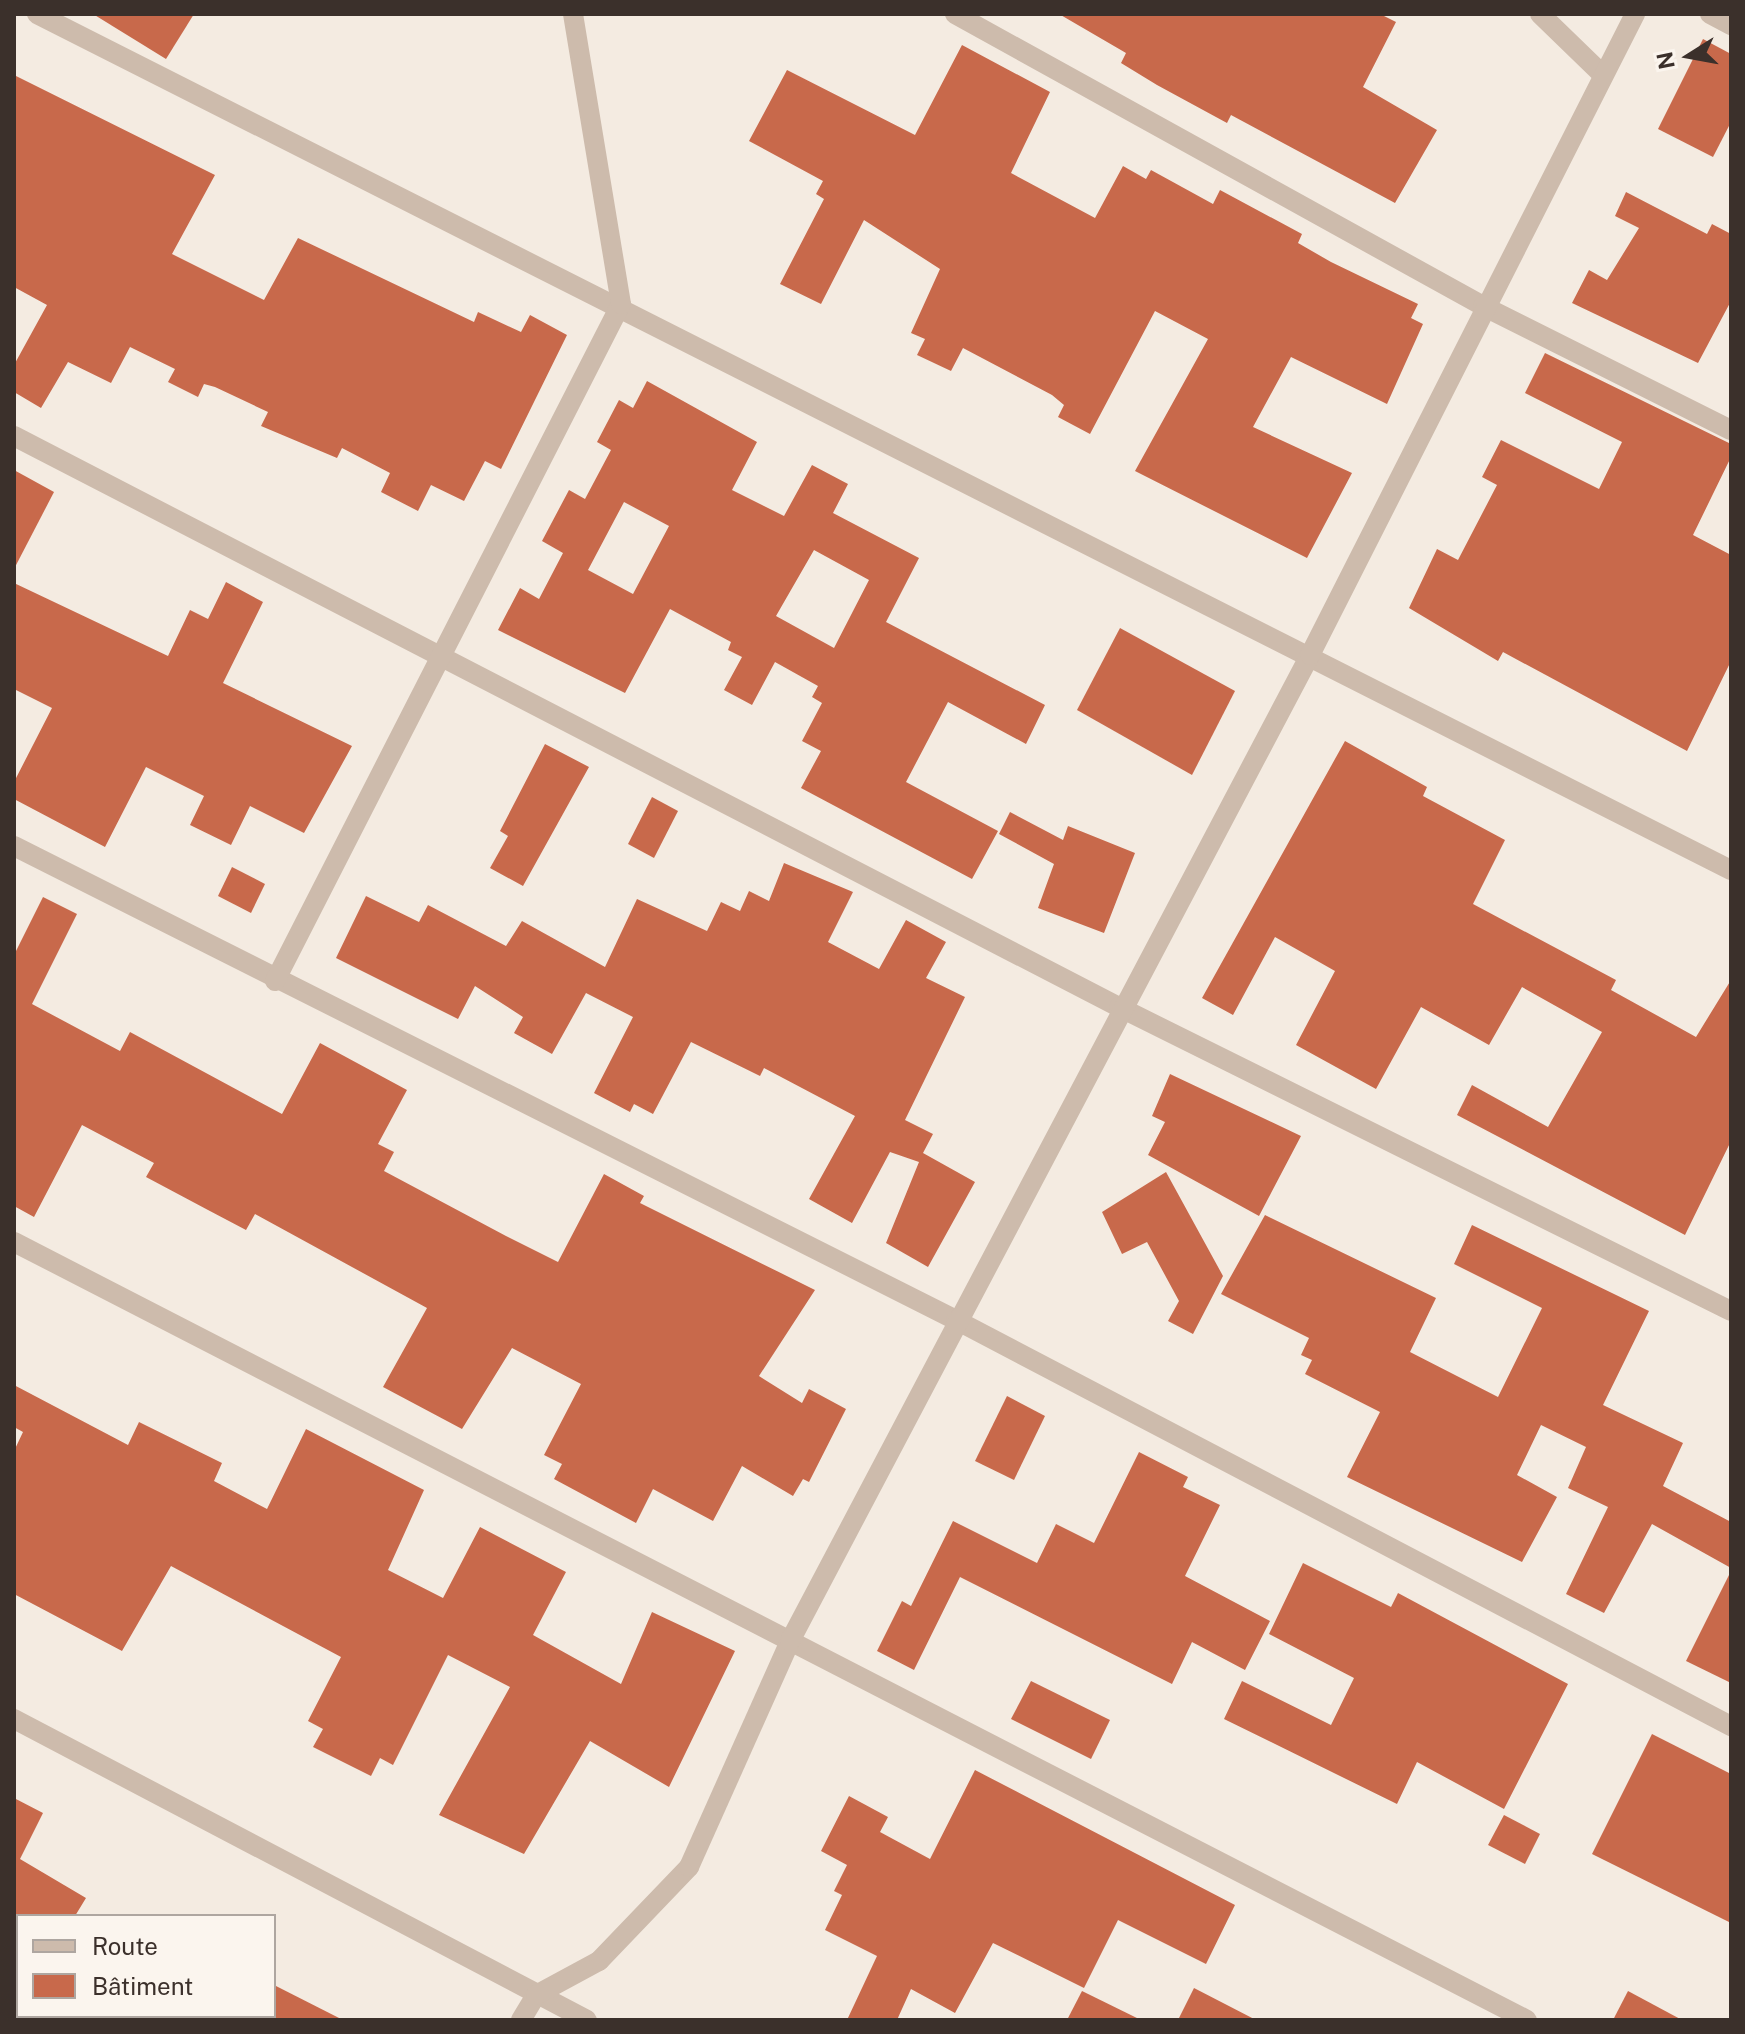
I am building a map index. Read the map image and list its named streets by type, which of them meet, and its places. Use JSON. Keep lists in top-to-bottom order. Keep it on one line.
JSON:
{"legend":["Route","Bâtiment"],"north":"left"}
